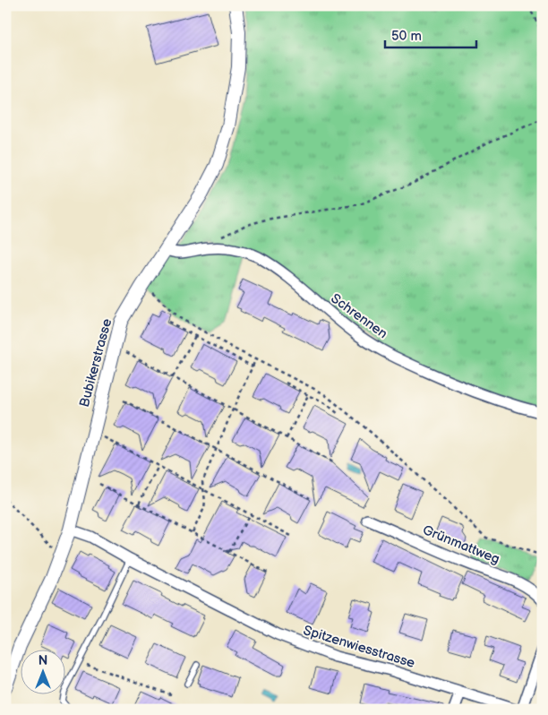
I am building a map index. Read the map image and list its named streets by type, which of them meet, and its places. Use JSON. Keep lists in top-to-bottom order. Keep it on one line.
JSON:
{"streets":{"street":["Schrennen","Bubikerstrasse","Grünmattweg","Spitzenwiesstrasse"]},"crossings":[["Schrennen","Bubikerstrasse"],["Bubikerstrasse","Spitzenwiesstrasse"]],"scale_bar":"50 m","north":"top"}
